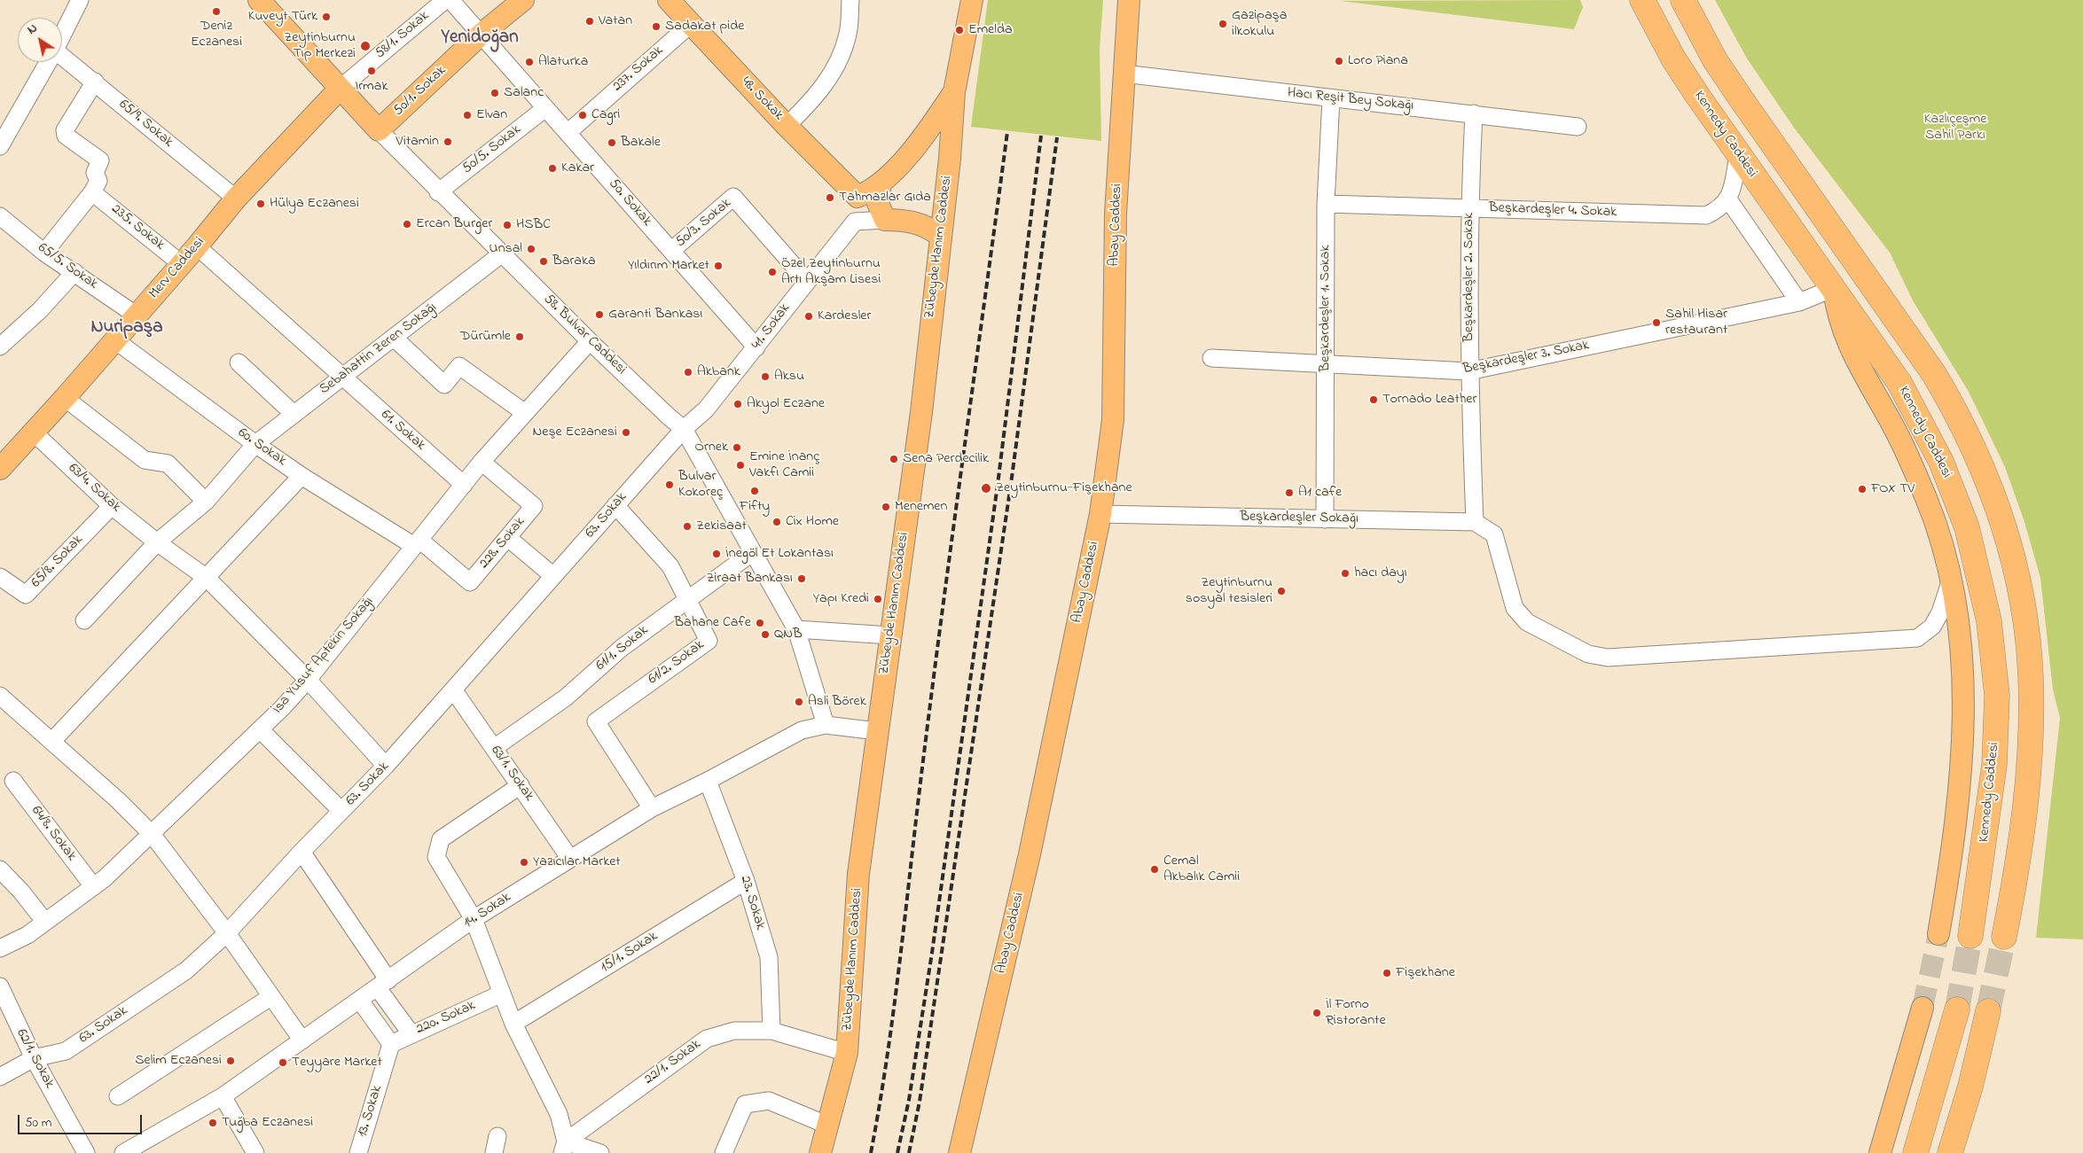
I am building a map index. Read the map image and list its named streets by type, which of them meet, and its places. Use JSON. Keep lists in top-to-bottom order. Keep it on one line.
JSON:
{"streets":{"highway":["Kennedy Caddesi"],"main road":["50/1. Sokak","48. Sokak","Abay Caddesi","Zübeyde Hanım Caddesi","Merv Caddesi","58. Bulvar Caddesi"],"street":["58/1. Sokak","237. Sokak","Hacı Reşit Bey Sokağı","65/9. Sokak","50/5. Sokak","50. Sokak","Beşkardeşler 4. Sokak","50/3. Sokak","235. Sokak","65/5. Sokak","Beşkardeşler 2. Sokak","Beşkardeşler 1. Sokak","41. Sokak","Sebahattin Zeren Sokağı","Beşkardeşler 3. Sokak","61. Sokak","60. Sokak","63/4. Sokak","63. Sokak","Beşkardeşler Sokağı","228. Sokak","65/8. Sokak","61/1. Sokak","İsa Yusuf Aptekin Sokağı","61/2. Sokak","63/1. Sokak","64/8. Sokak","23. Sokak","14. Sokak","15/1. Sokak","220. Sokak","62/1. Sokak","22/1. Sokak","13. Sokak"]},"crossings":[["58/1. Sokak","Merv Caddesi"],["58/1. Sokak","58. Bulvar Caddesi"],["237. Sokak","48. Sokak"],["237. Sokak","50. Sokak"],["50/1. Sokak","50. Sokak"],["50/1. Sokak","58. Bulvar Caddesi"],["Hacı Reşit Bey Sokağı","Abay Caddesi"],["Hacı Reşit Bey Sokağı","Beşkardeşler 2. Sokak"],["Hacı Reşit Bey Sokağı","Beşkardeşler 1. Sokak"],["65/9. Sokak","Merv Caddesi"],["Kennedy Caddesi","Beşkardeşler 3. Sokak"],["50/5. Sokak","50. Sokak"],["50/5. Sokak","58. Bulvar Caddesi"],["50. Sokak","50/3. Sokak"],["50. Sokak","41. Sokak"],["Beşkardeşler 4. Sokak","Beşkardeşler 2. Sokak"],["Beşkardeşler 4. Sokak","Beşkardeşler 1. Sokak"],["50/3. Sokak","41. Sokak"],["Abay Caddesi","Beşkardeşler Sokağı"],["235. Sokak","Merv Caddesi"],["Zübeyde Hanım Caddesi","14. Sokak"],["Zübeyde Hanım Caddesi","22/1. Sokak"],["65/5. Sokak","Merv Caddesi"],["Merv Caddesi","58. Bulvar Caddesi"],["Merv Caddesi","61. Sokak"],["Merv Caddesi","60. Sokak"],["Merv Caddesi","63/4. Sokak"],["Beşkardeşler 2. Sokak","Beşkardeşler 3. Sokak"],["Beşkardeşler 2. Sokak","Beşkardeşler Sokağı"],["Beşkardeşler 1. Sokak","Beşkardeşler 3. Sokak"],["Beşkardeşler 1. Sokak","Beşkardeşler Sokağı"],["41. Sokak","58. Bulvar Caddesi"],["41. Sokak","63. Sokak"],["58. Bulvar Caddesi","Sebahattin Zeren Sokağı"],["58. Bulvar Caddesi","63. Sokak"],["58. Bulvar Caddesi","61/1. Sokak"],["58. Bulvar Caddesi","İsa Yusuf Aptekin Sokağı"],["58. Bulvar Caddesi","14. Sokak"],["Sebahattin Zeren Sokağı","61. Sokak"],["Sebahattin Zeren Sokağı","60. Sokak"],["Sebahattin Zeren Sokağı","63/4. Sokak"],["61. Sokak","İsa Yusuf Aptekin Sokağı"],["60. Sokak","228. Sokak"],["60. Sokak","İsa Yusuf Aptekin Sokağı"],["63/4. Sokak","63. Sokak"],["63/4. Sokak","65/8. Sokak"],["63/4. Sokak","İsa Yusuf Aptekin Sokağı"],["63. Sokak","61/2. Sokak"],["63. Sokak","63/1. Sokak"],["63. Sokak","62/1. Sokak"],["228. Sokak","İsa Yusuf Aptekin Sokağı"],["61/1. Sokak","61/2. Sokak"],["61/1. Sokak","63/1. Sokak"],["İsa Yusuf Aptekin Sokağı","64/8. Sokak"],["61/2. Sokak","14. Sokak"],["63/1. Sokak","14. Sokak"],["23. Sokak","14. Sokak"],["23. Sokak","15/1. Sokak"],["23. Sokak","22/1. Sokak"],["220. Sokak","13. Sokak"]],"districts":["Yenidoğan","Nuripaşa"],"parks":["Kazlıçeşme Sahil Parkı"],"places":["Deniz Eczanesi","Kuveyt Türk","Vatan","Gazipaşa ilkokulu","Sadakat pide","Emelda","Zeytinburnu Tıp Merkezi","Loro Piana","Alaturka","Irmak","Salanc","Elvan","Cagri","Vitamin","Bakale","Kakar","Tahmazlar Gıda","Hülya Eczanesi","Ercan Burger","HSBC","Unsal","Baraka","Yıldırım Market","Özel Zeytinburnu Artı Akşam Lisesi","Garanti Bankası","Kardesler","Sahil Hisar restaurant","Dürümle","Akbank","Aksu","Tornado Leather","Akyol Eczane","Neşe Eczanesi","Ornek","Sena Perdecilik","Emine İnanç Vakfı Camii","Bulvar Kokoreç","Zeytinburnu-Fişekhane","FOX TV","Fifty","A1 cafe","Menemen","Cix Home","Zekisaat","İnegöl Et Lokantası","hacı dayı","Ziraat Bankası","Zeytinburnu sosyal tesisleri","Yapı Kredi","Bahane Cafe","QNB","Asli Börek","Yazıcılar Market","Cemal Akbalık Camii","Fişekhane","İl Forno Ristorante","Selim Eczanesi","Teyyare Market","Tuğba Eczanesi"],"scale_bar":"50 m","north":"top left"}
